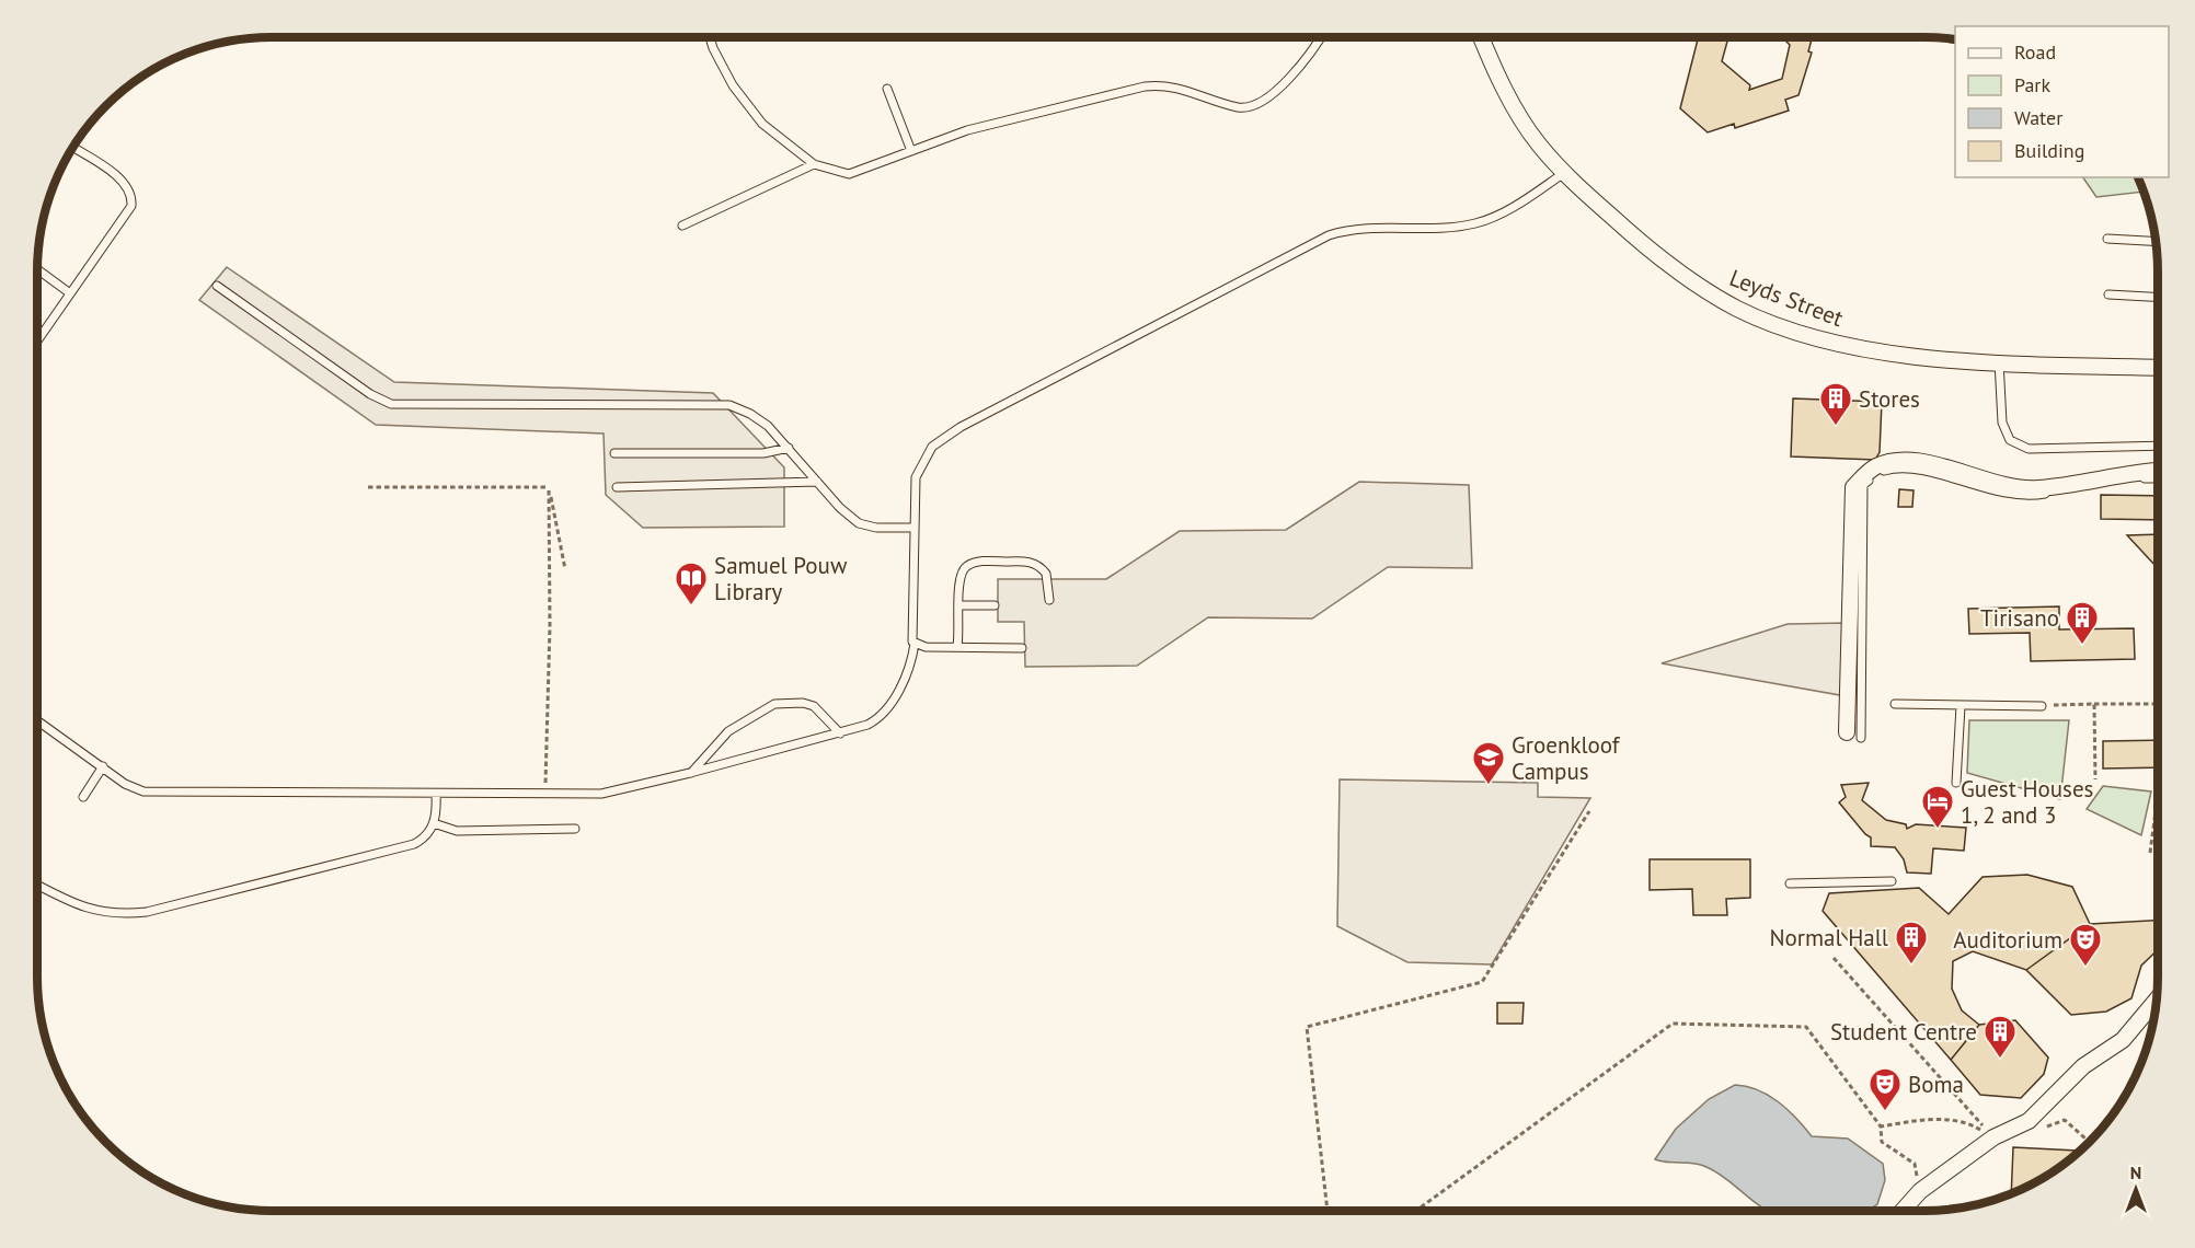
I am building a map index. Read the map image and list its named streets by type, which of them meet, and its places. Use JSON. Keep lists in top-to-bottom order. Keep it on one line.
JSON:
{"streets":{"street":["Leyds Street"]},"places":{"building":["Stores","Tirisano","Normal Hall","Student Centre"],"library":["Samuel Pouw Library"],"school or university":["Groenkloof Campus"],"hotel":["Guest Houses 1, 2 and 3"],"theatre":["Auditorium","Boma"]},"legend":["Road","Park","Water","Building"],"north":"top"}
